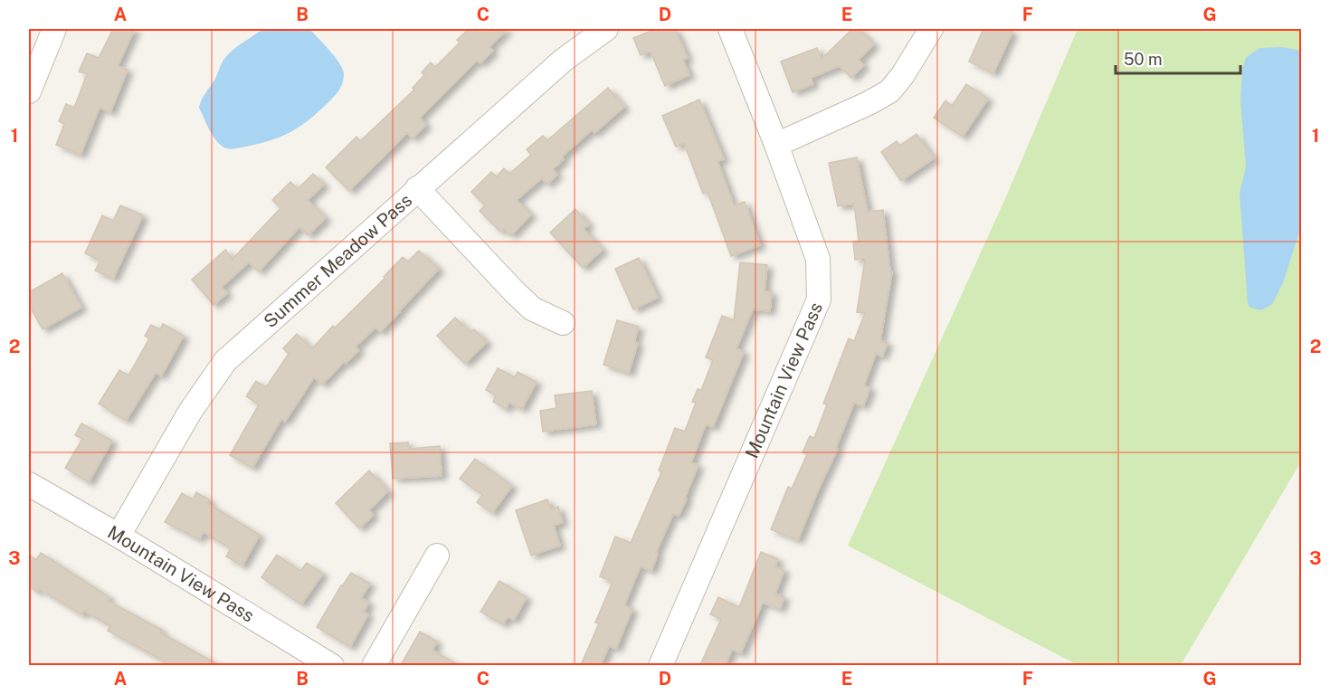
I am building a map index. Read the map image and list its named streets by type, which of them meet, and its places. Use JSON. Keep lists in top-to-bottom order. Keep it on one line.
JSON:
{"streets":{"street":["Summer Meadow Pass","Mountain View Pass"]},"crossings":[["Summer Meadow Pass","Mountain View Pass"]],"scale_bar":"50 m","grid":{"columns":["A","B","C","D","E","F","G"],"rows":["1","2","3"]}}
